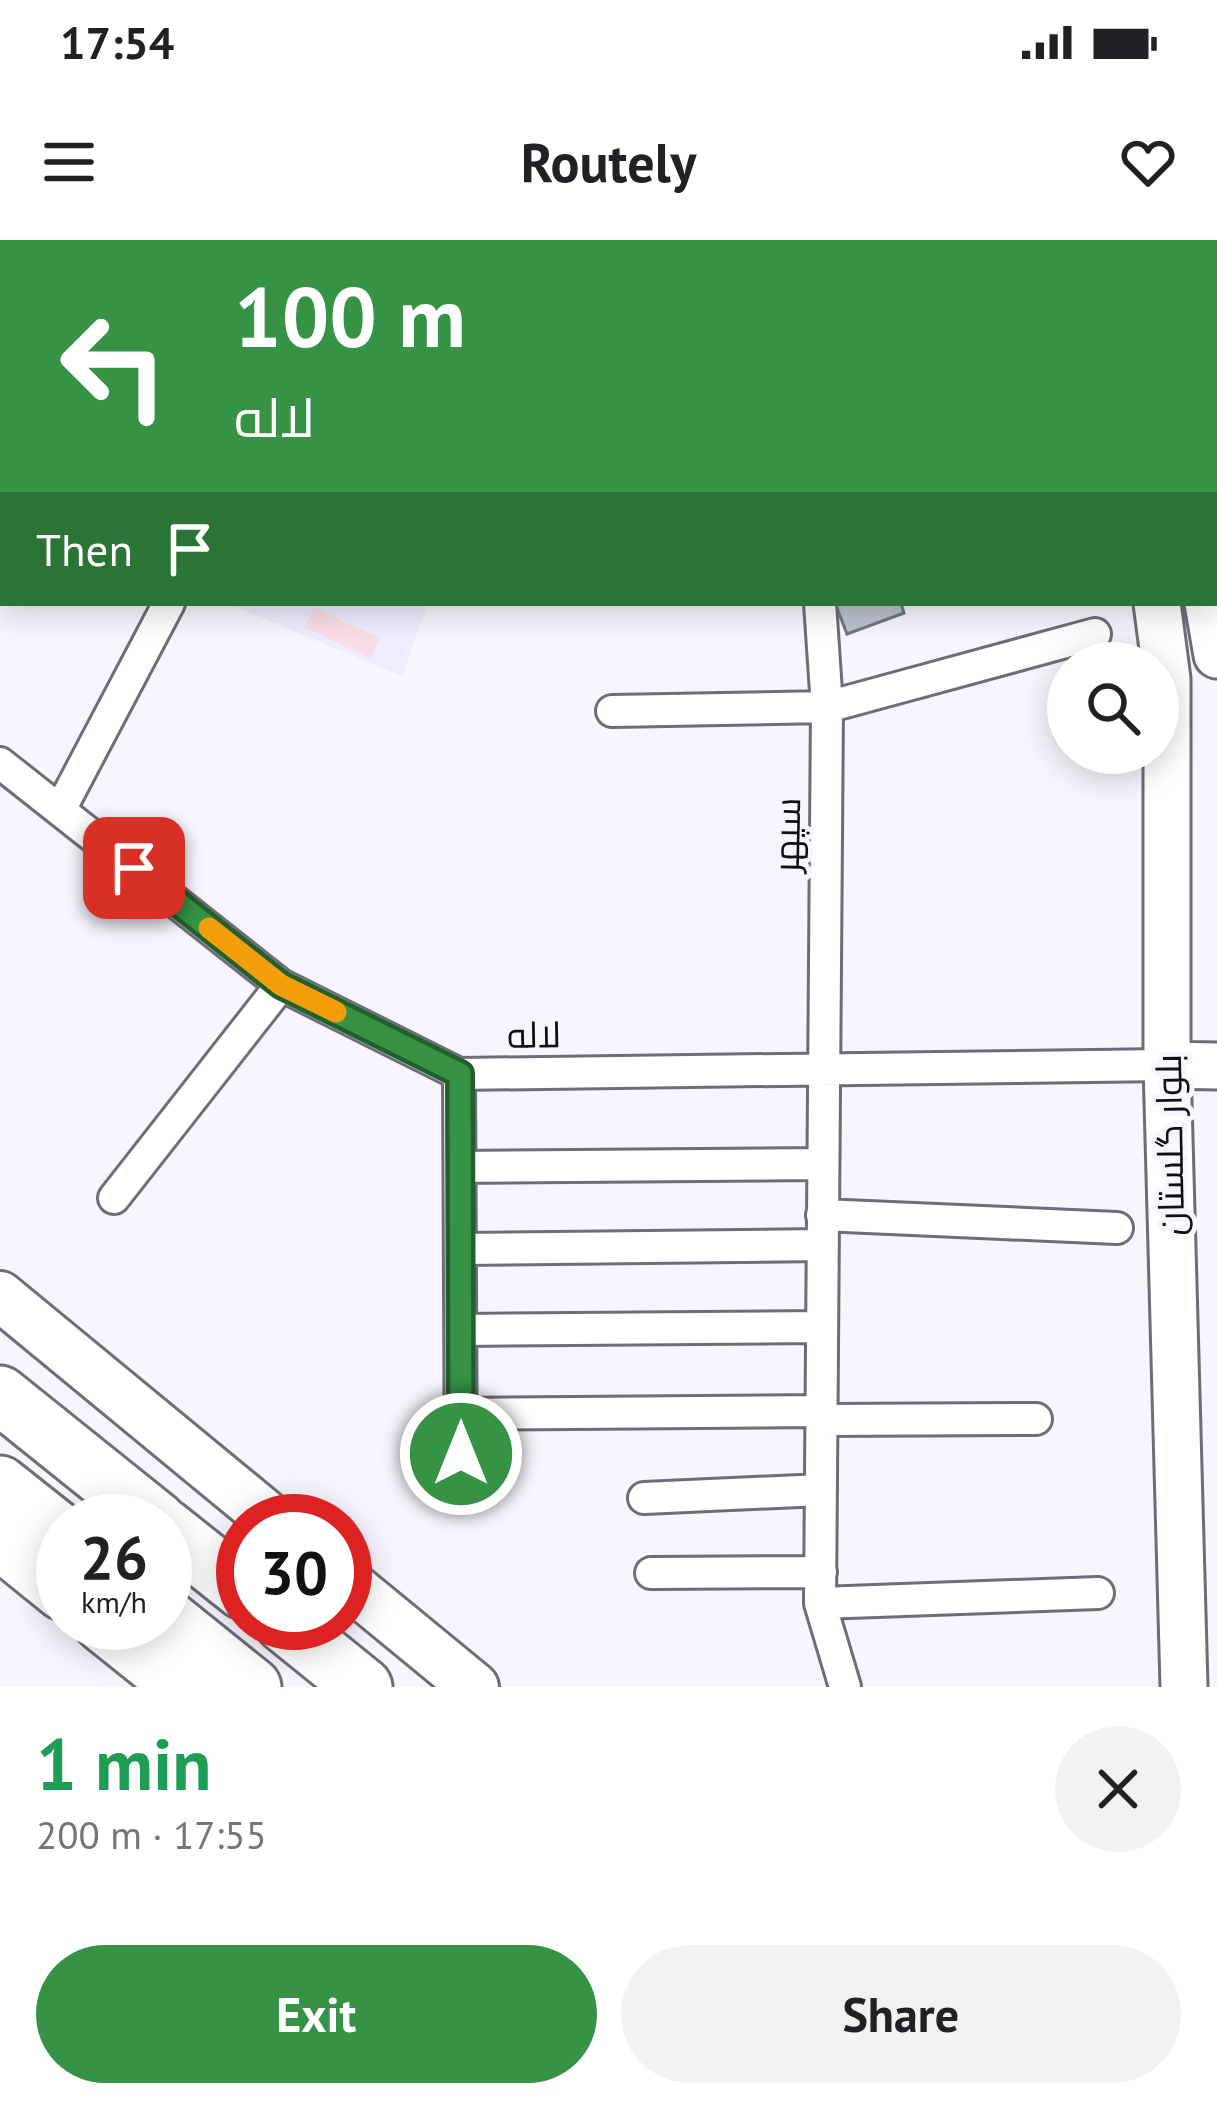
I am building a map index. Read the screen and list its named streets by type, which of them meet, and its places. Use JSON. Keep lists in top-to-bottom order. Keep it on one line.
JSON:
{"streets":{"street":["سپهر","لاله","بلوار گلستان"]},"crossings":[["سپهر","لاله"],["لاله","بلوار گلستان"]],"page":{"status":"17:54","header":"Routely","turn":["100 m","لاله"],"then":"Then","speed":"26 km/h","limit":"30","heading":["1 min","200 m · 17:55"],"buttons":["Exit","Share"]}}
